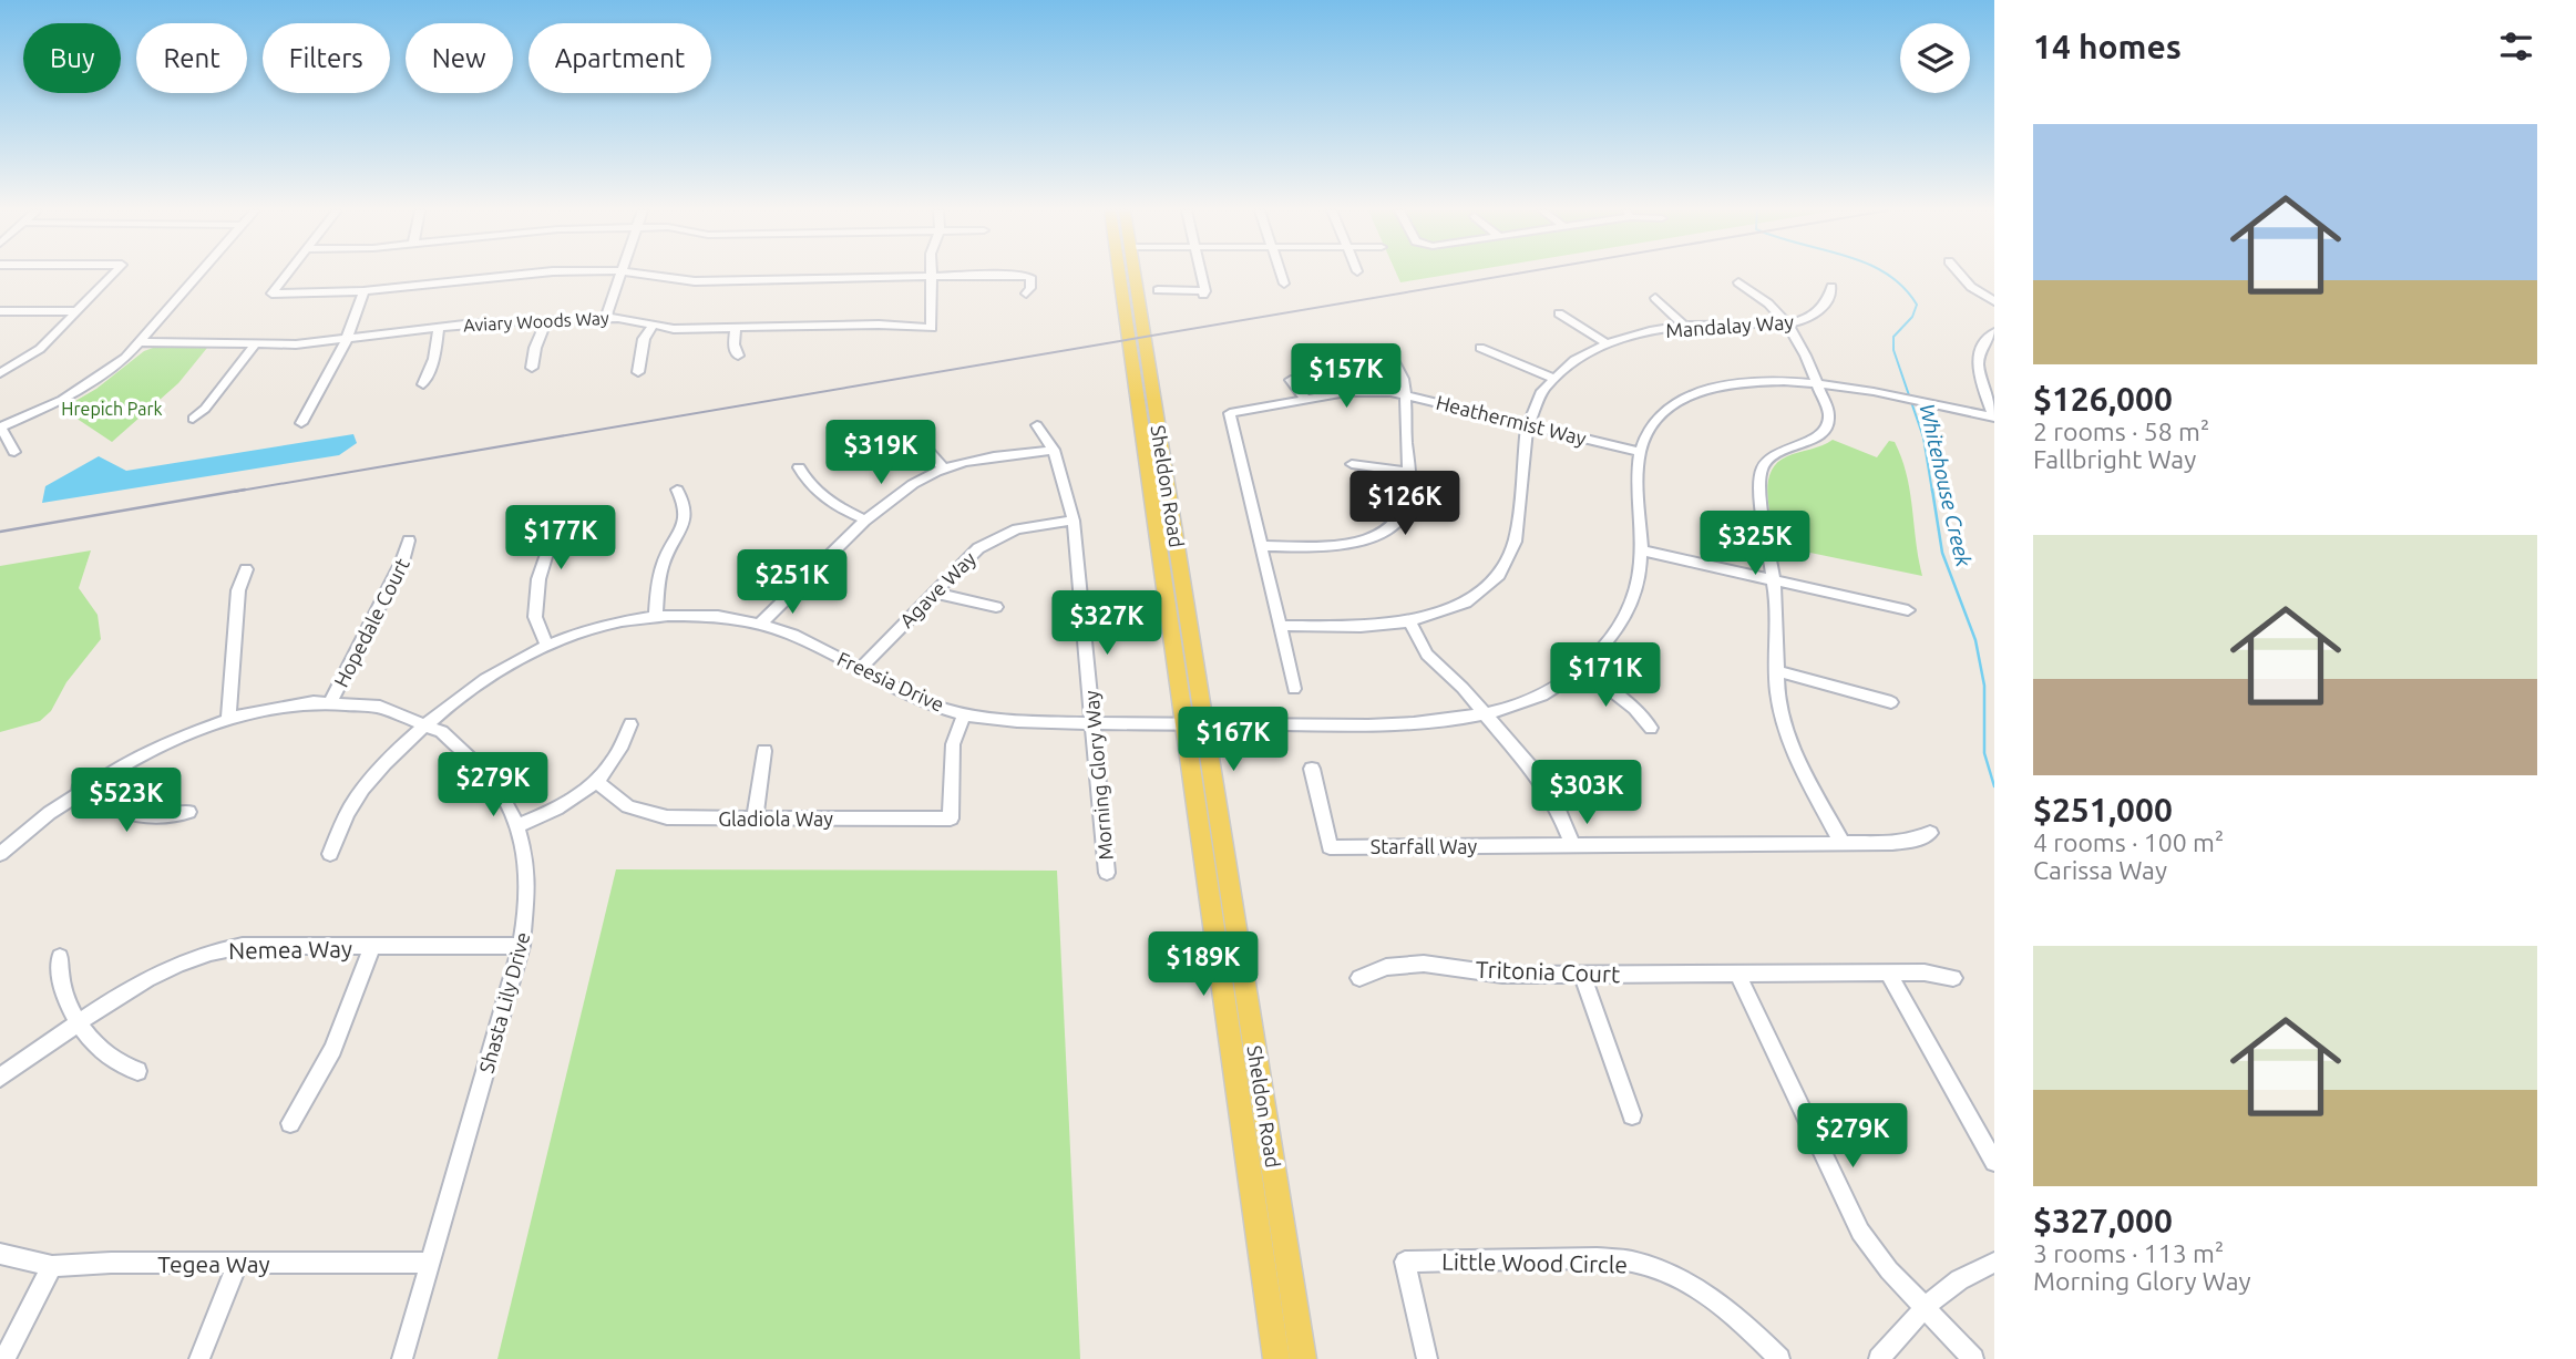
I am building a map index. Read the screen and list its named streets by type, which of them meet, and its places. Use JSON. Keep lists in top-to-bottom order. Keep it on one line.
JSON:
{"streets":{"main road":["Sheldon Road"],"street":["Aviary Woods Way","Mandalay Way","Heathermist Way","Agave Way","Hopedale Court","Freesia Drive","Morning Glory Way","Gladiola Way","Starfall Way","Nemea Way","Tritonia Court","Shasta Lily Drive","Little Wood Circle","Tegea Way"]},"crossings":[["Mandalay Way","Heathermist Way"],["Heathermist Way","Freesia Drive"],["Sheldon Road","Freesia Drive"],["Agave Way","Freesia Drive"],["Agave Way","Morning Glory Way"],["Hopedale Court","Shasta Lily Drive"],["Freesia Drive","Morning Glory Way"],["Freesia Drive","Gladiola Way"],["Freesia Drive","Shasta Lily Drive"],["Nemea Way","Shasta Lily Drive"],["Shasta Lily Drive","Tegea Way"]],"water":["Whitehouse Creek"],"parks":["Hrepich Park"],"page":{"heading":"14 homes","chip":["Buy","Rent","Filters","New","Apartment"],"list":[{"name":"$126,000","note":"2 rooms · 58 m² · Fallbright Way"},{"name":"$251,000","note":"4 rooms · 100 m² · Carissa Way"},{"name":"$327,000","note":"3 rooms · 113 m² · Morning Glory Way"}],"price":["$157K","$319K","$126K","$177K","$325K","$251K","$327K","$171K","$167K","$279K","$303K","$523K","$189K","$279K"]}}
